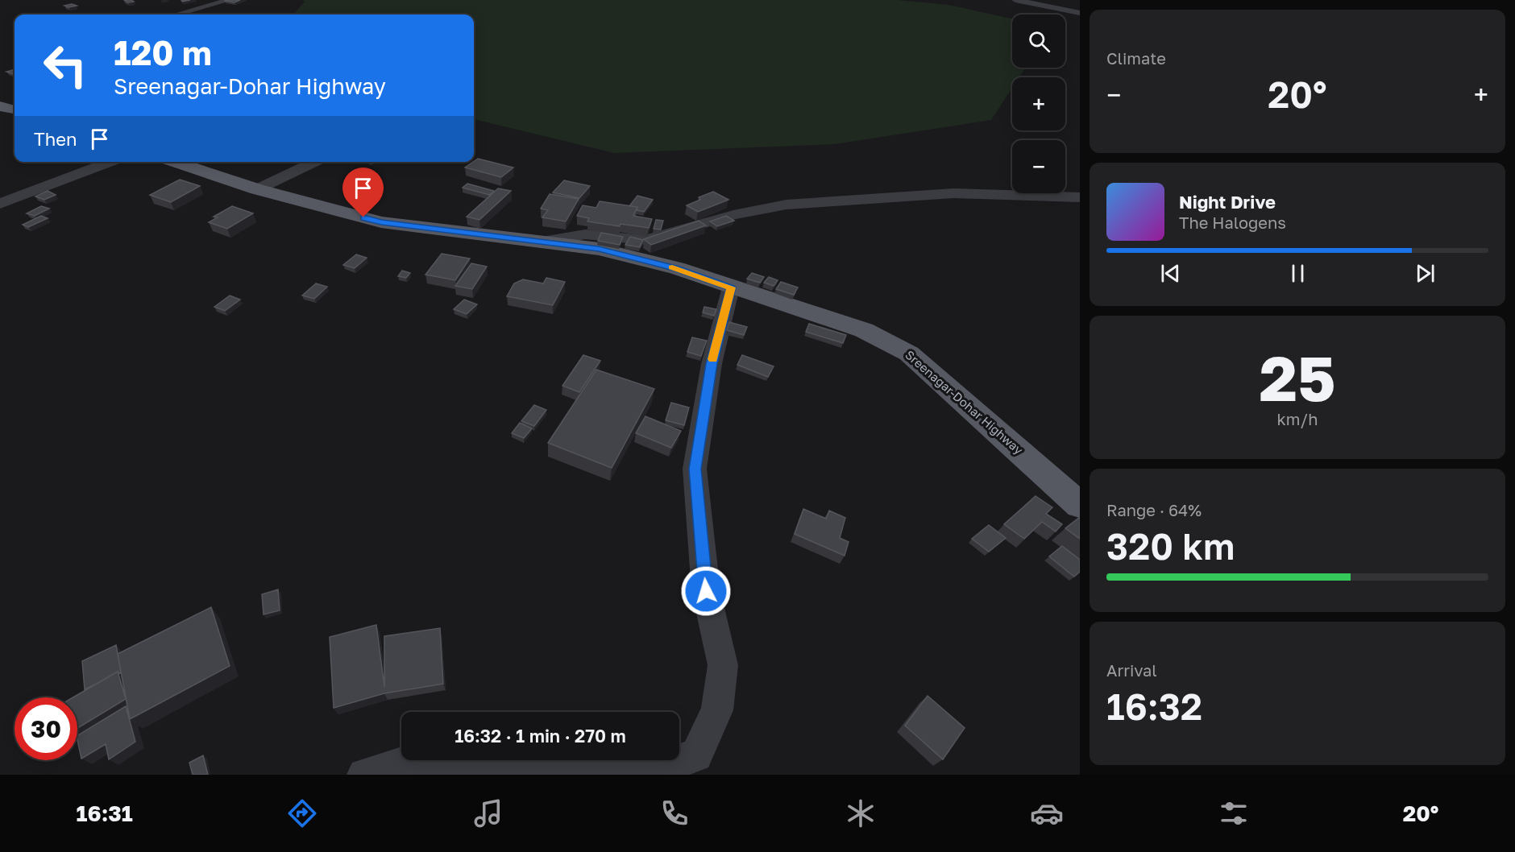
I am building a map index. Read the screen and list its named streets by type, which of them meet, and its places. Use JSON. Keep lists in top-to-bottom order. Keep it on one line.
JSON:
{"streets":{"main road":["Sreenagar-Dohar Highway"]},"page":{"tile":["Climate",["25","km/h"],["Range · 64%","320 km"],["Arrival","16:32"]],"map_buttons":["+","−"],"turn":["120 m","Sreenagar-Dohar Highway"],"heat":["−","20°","+"],"then":"Then","song":["Night Drive","The Halogens"],"limit":"30","trip":"16:32 · 1 min · 270 m","tabs":["16:31","20°"]}}
